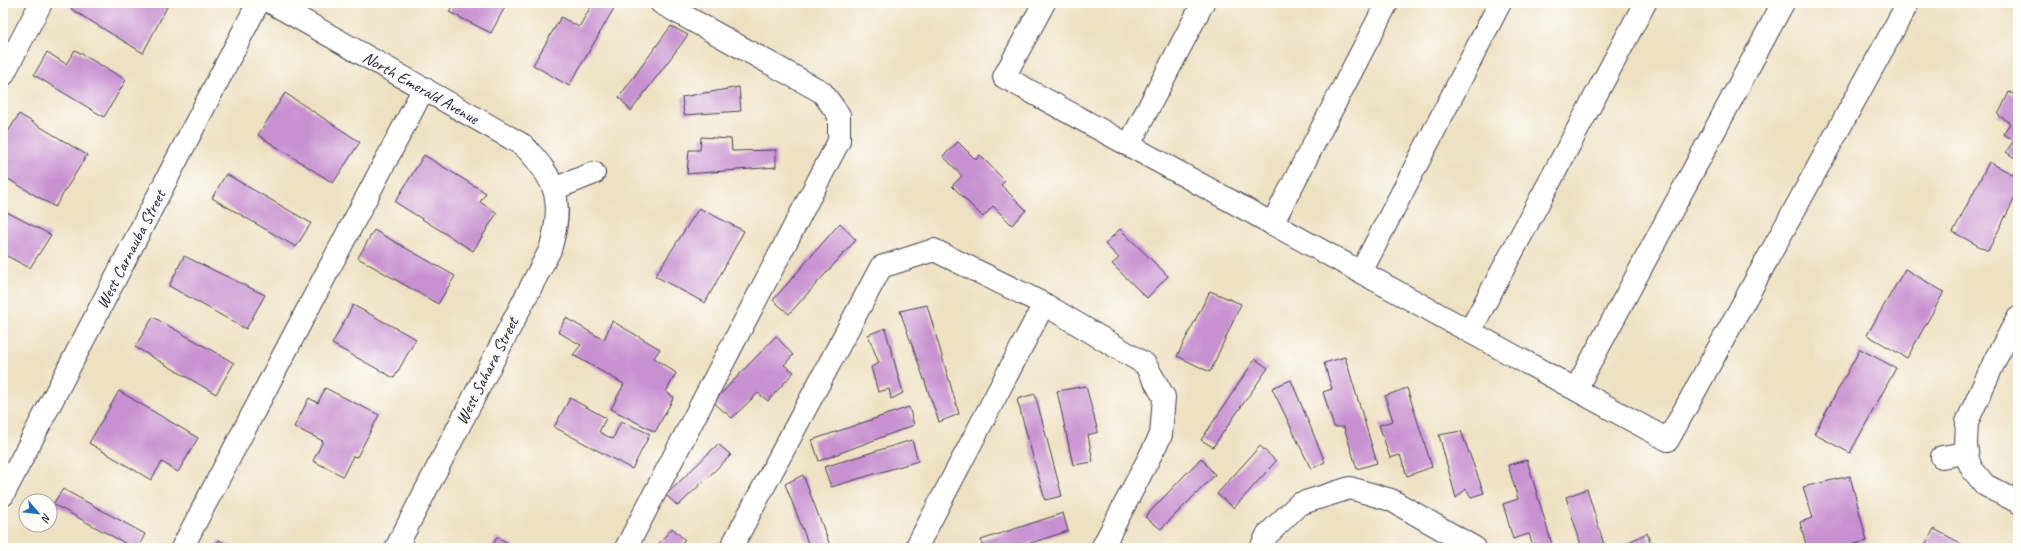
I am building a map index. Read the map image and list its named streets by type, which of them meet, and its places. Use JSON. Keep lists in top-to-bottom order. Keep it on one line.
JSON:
{"streets":{"street":["North Emerald Avenue","West Carnauba Street","West Sahara Street"]},"crossings":[["North Emerald Avenue","West Sahara Street"]],"north":"bottom right"}
